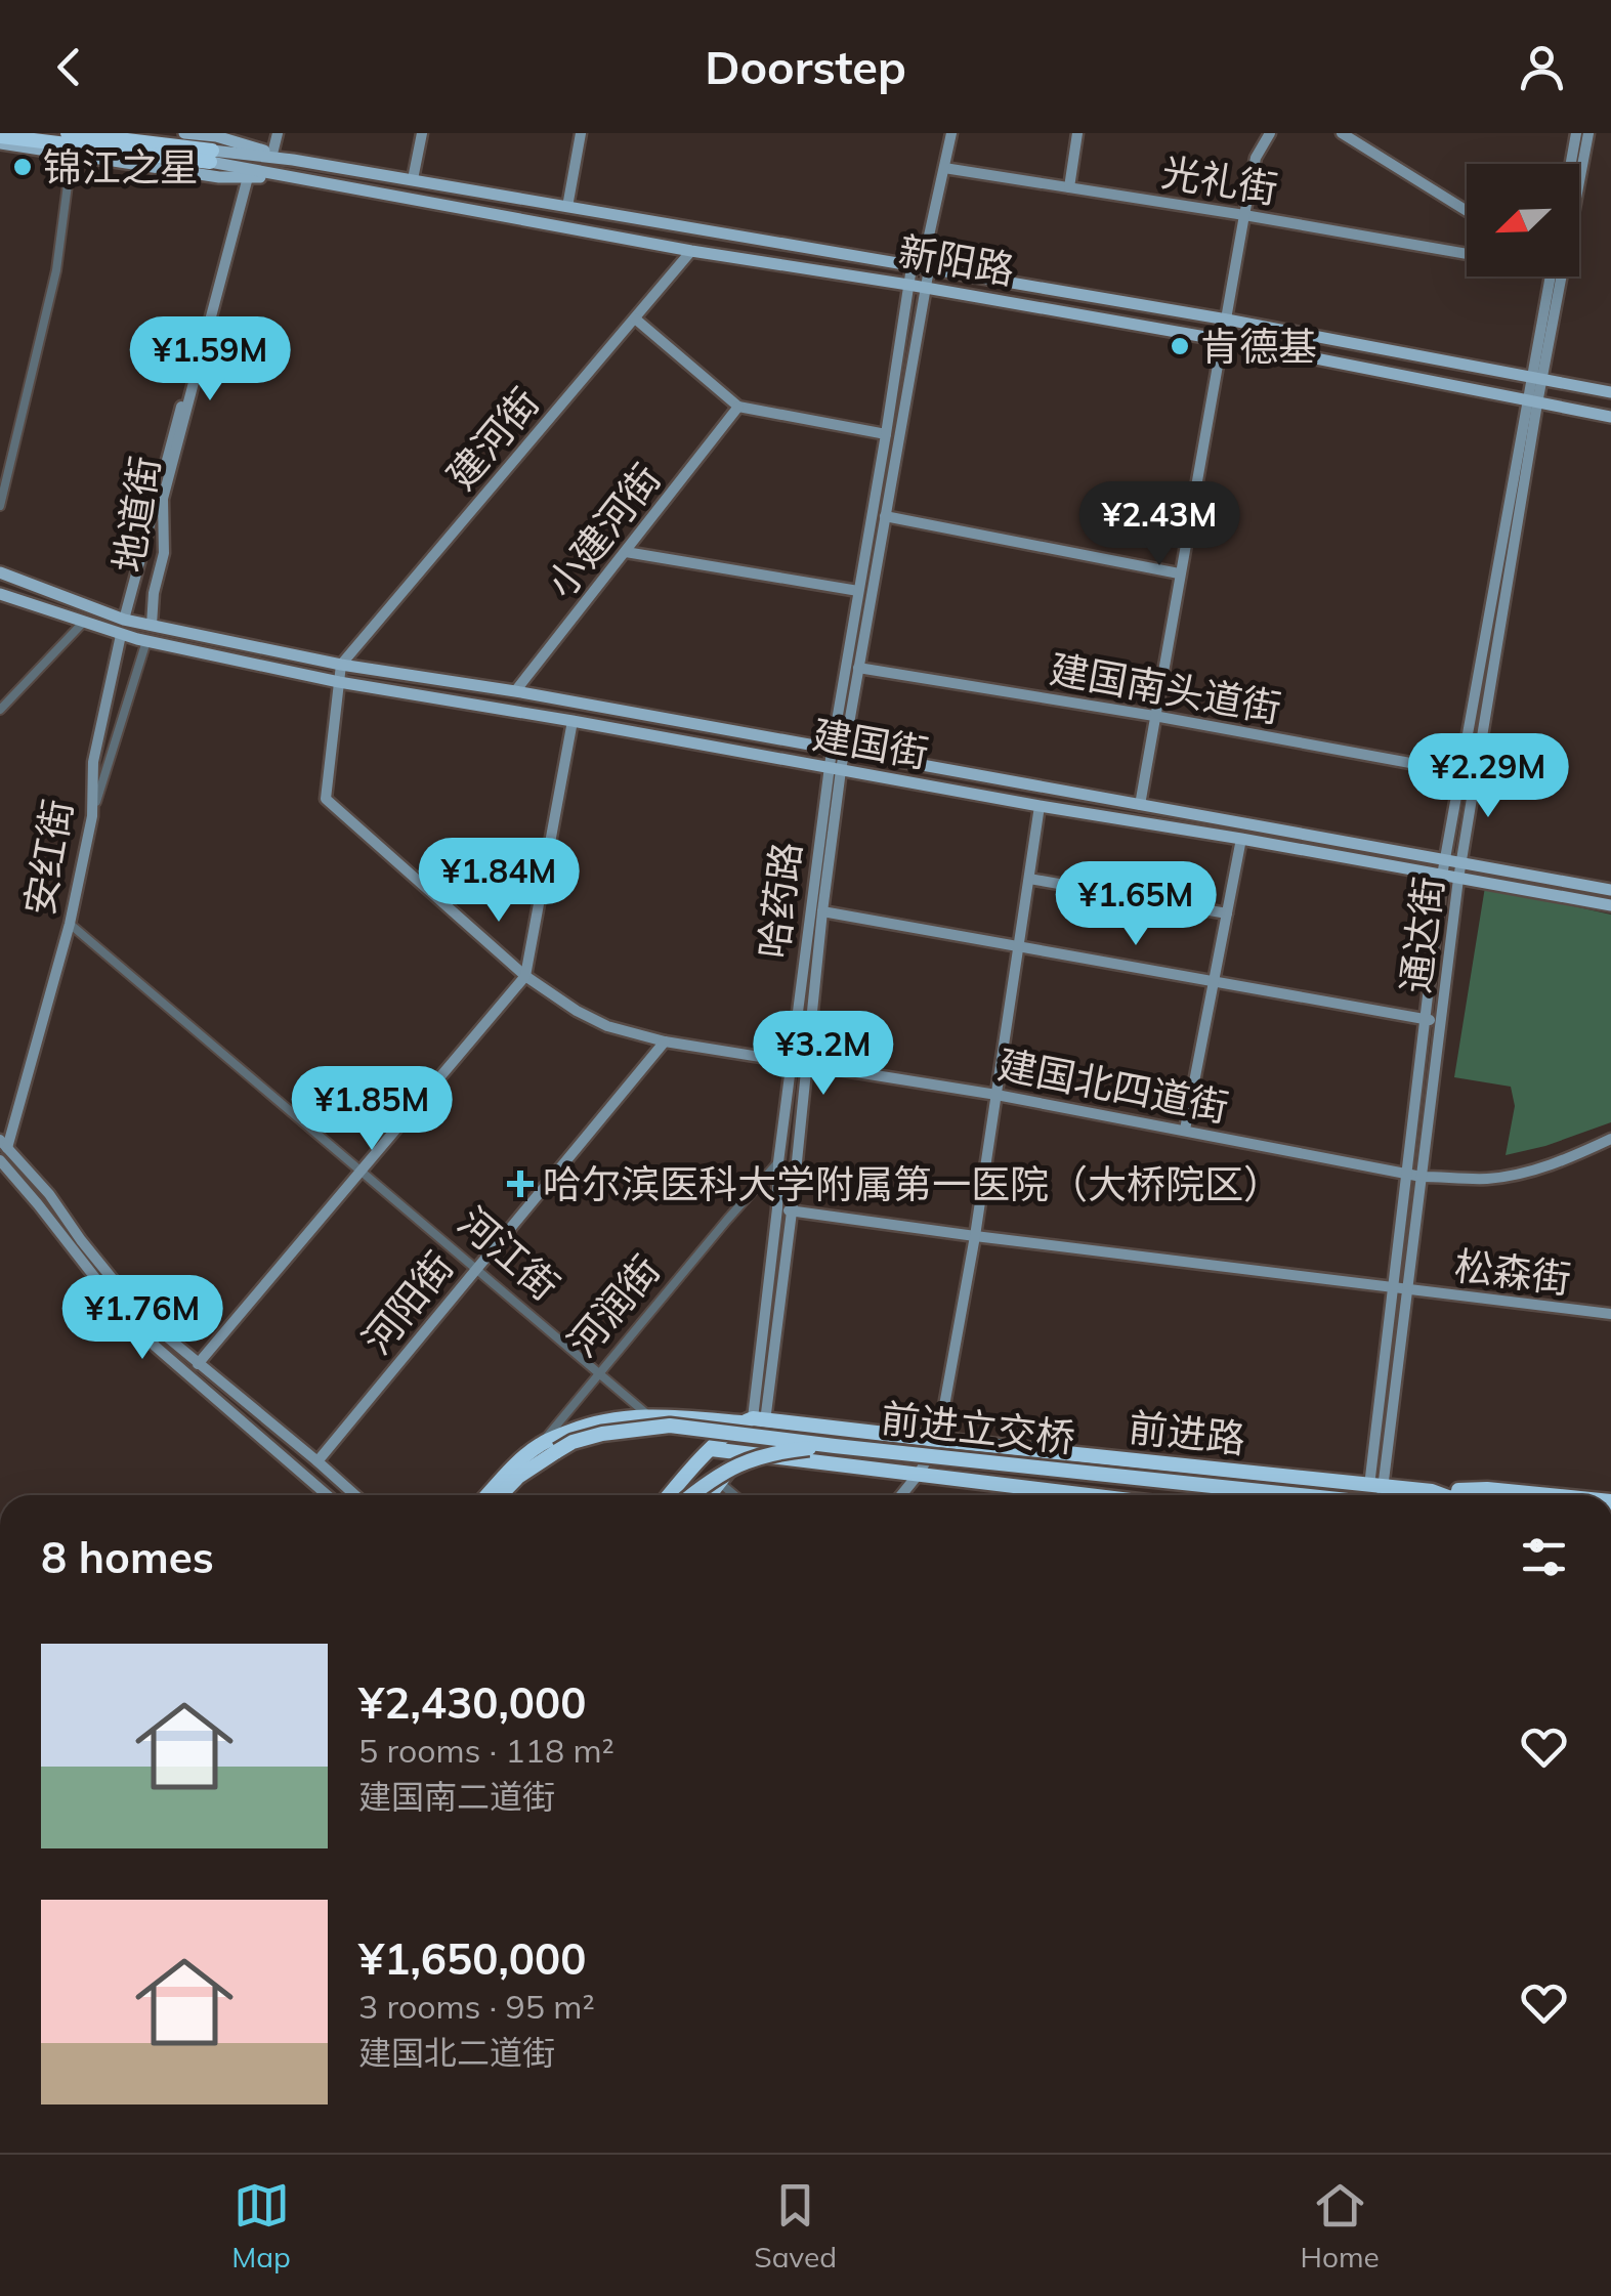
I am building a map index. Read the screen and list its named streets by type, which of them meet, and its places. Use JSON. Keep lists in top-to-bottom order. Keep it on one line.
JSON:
{"streets":{"highway":["新阳路","哈药路","河润街","前进立交桥","前进路"],"main road":["建国街"],"street":["光礼街","建河街","地道街","小建河街","建国南头道街","安红街","通达街","建国北四道街","河江街","松森街","河阳街"]},"crossings":[["光礼街","哈药路"],["新阳路","建河街"],["新阳路","地道街"],["新阳路","哈药路"],["新阳路","通达街"],["建河街","建国街"],["地道街","建国街"],["小建河街","建国街"],["建国南头道街","哈药路"],["建国南头道街","通达街"],["建国街","安红街"],["建国街","哈药路"],["建国街","通达街"],["建国街","建国北四道街"],["安红街","河江街"],["哈药路","建国北四道街"],["哈药路","松森街"],["哈药路","河润街"],["哈药路","前进路"],["通达街","建国北四道街"],["通达街","松森街"],["通达街","前进路"],["建国北四道街","河阳街"],["河江街","河阳街"],["河江街","河润街"]],"places":{"other":["锦江之星","肯德基"],"health":["哈尔滨医科大学附属第一医院（大桥院区）"]},"north":"bottom left","page":{"header":"Doorstep","price":["¥1.59M","¥2.43M","¥2.29M","¥1.84M","¥1.65M","¥3.2M","¥1.85M","¥1.76M"],"heading":"8 homes","list":[{"name":"¥2,430,000","note":"5 rooms · 118 m² · 建国南二道街"},{"name":"¥1,650,000","note":"3 rooms · 95 m² · 建国北二道街"}],"tabs":["Map","Saved","Home"]}}
